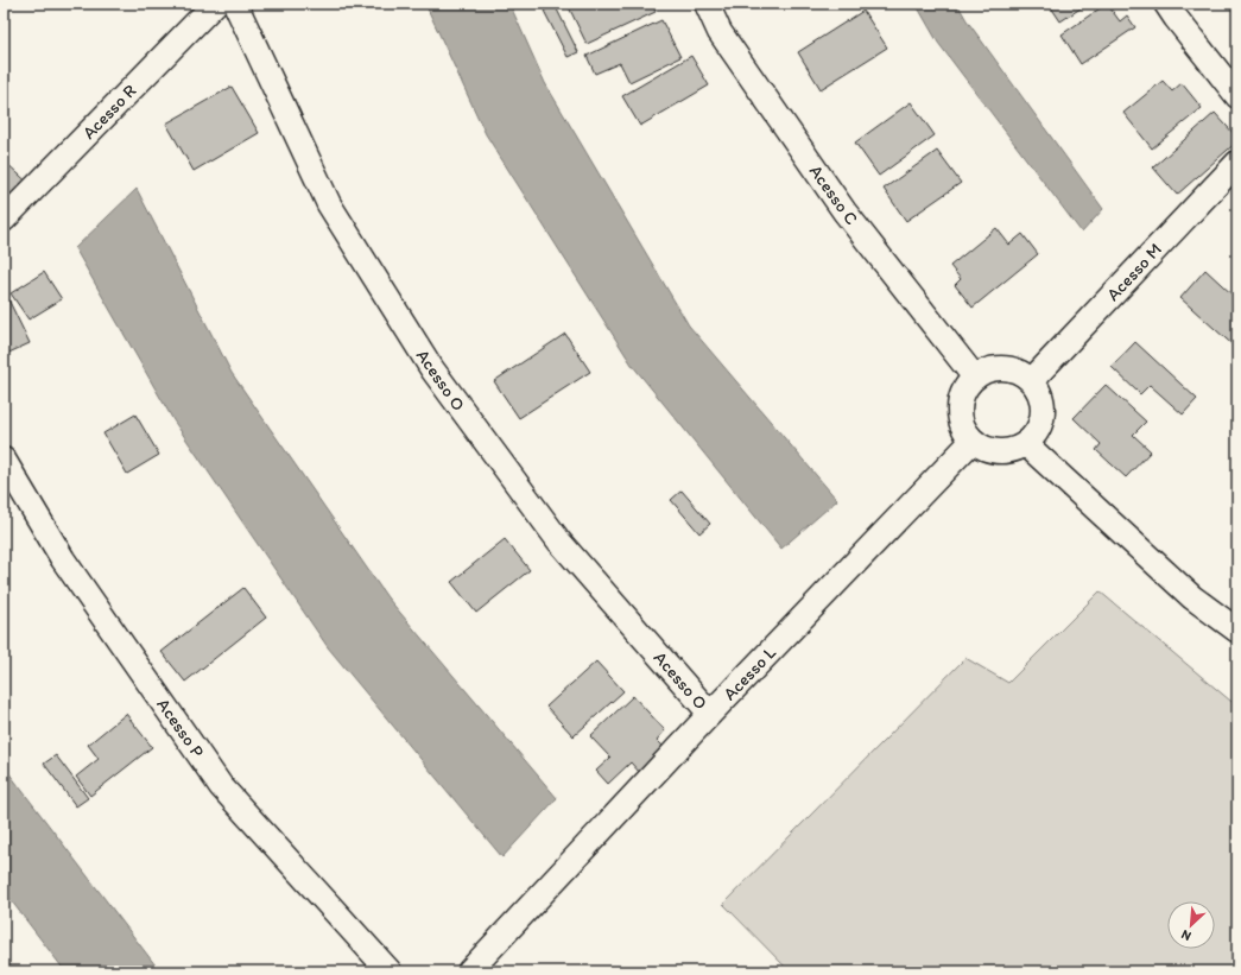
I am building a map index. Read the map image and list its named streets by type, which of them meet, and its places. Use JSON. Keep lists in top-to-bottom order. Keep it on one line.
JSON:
{"streets":{"street":["Acesso R","Acesso C","Acesso M","Acesso O","Acesso L","Acesso P"]},"crossings":[["Acesso C","Acesso M"],["Acesso C","Acesso L"],["Acesso M","Acesso L"],["Acesso O","Acesso L"]],"north":"bottom left"}
